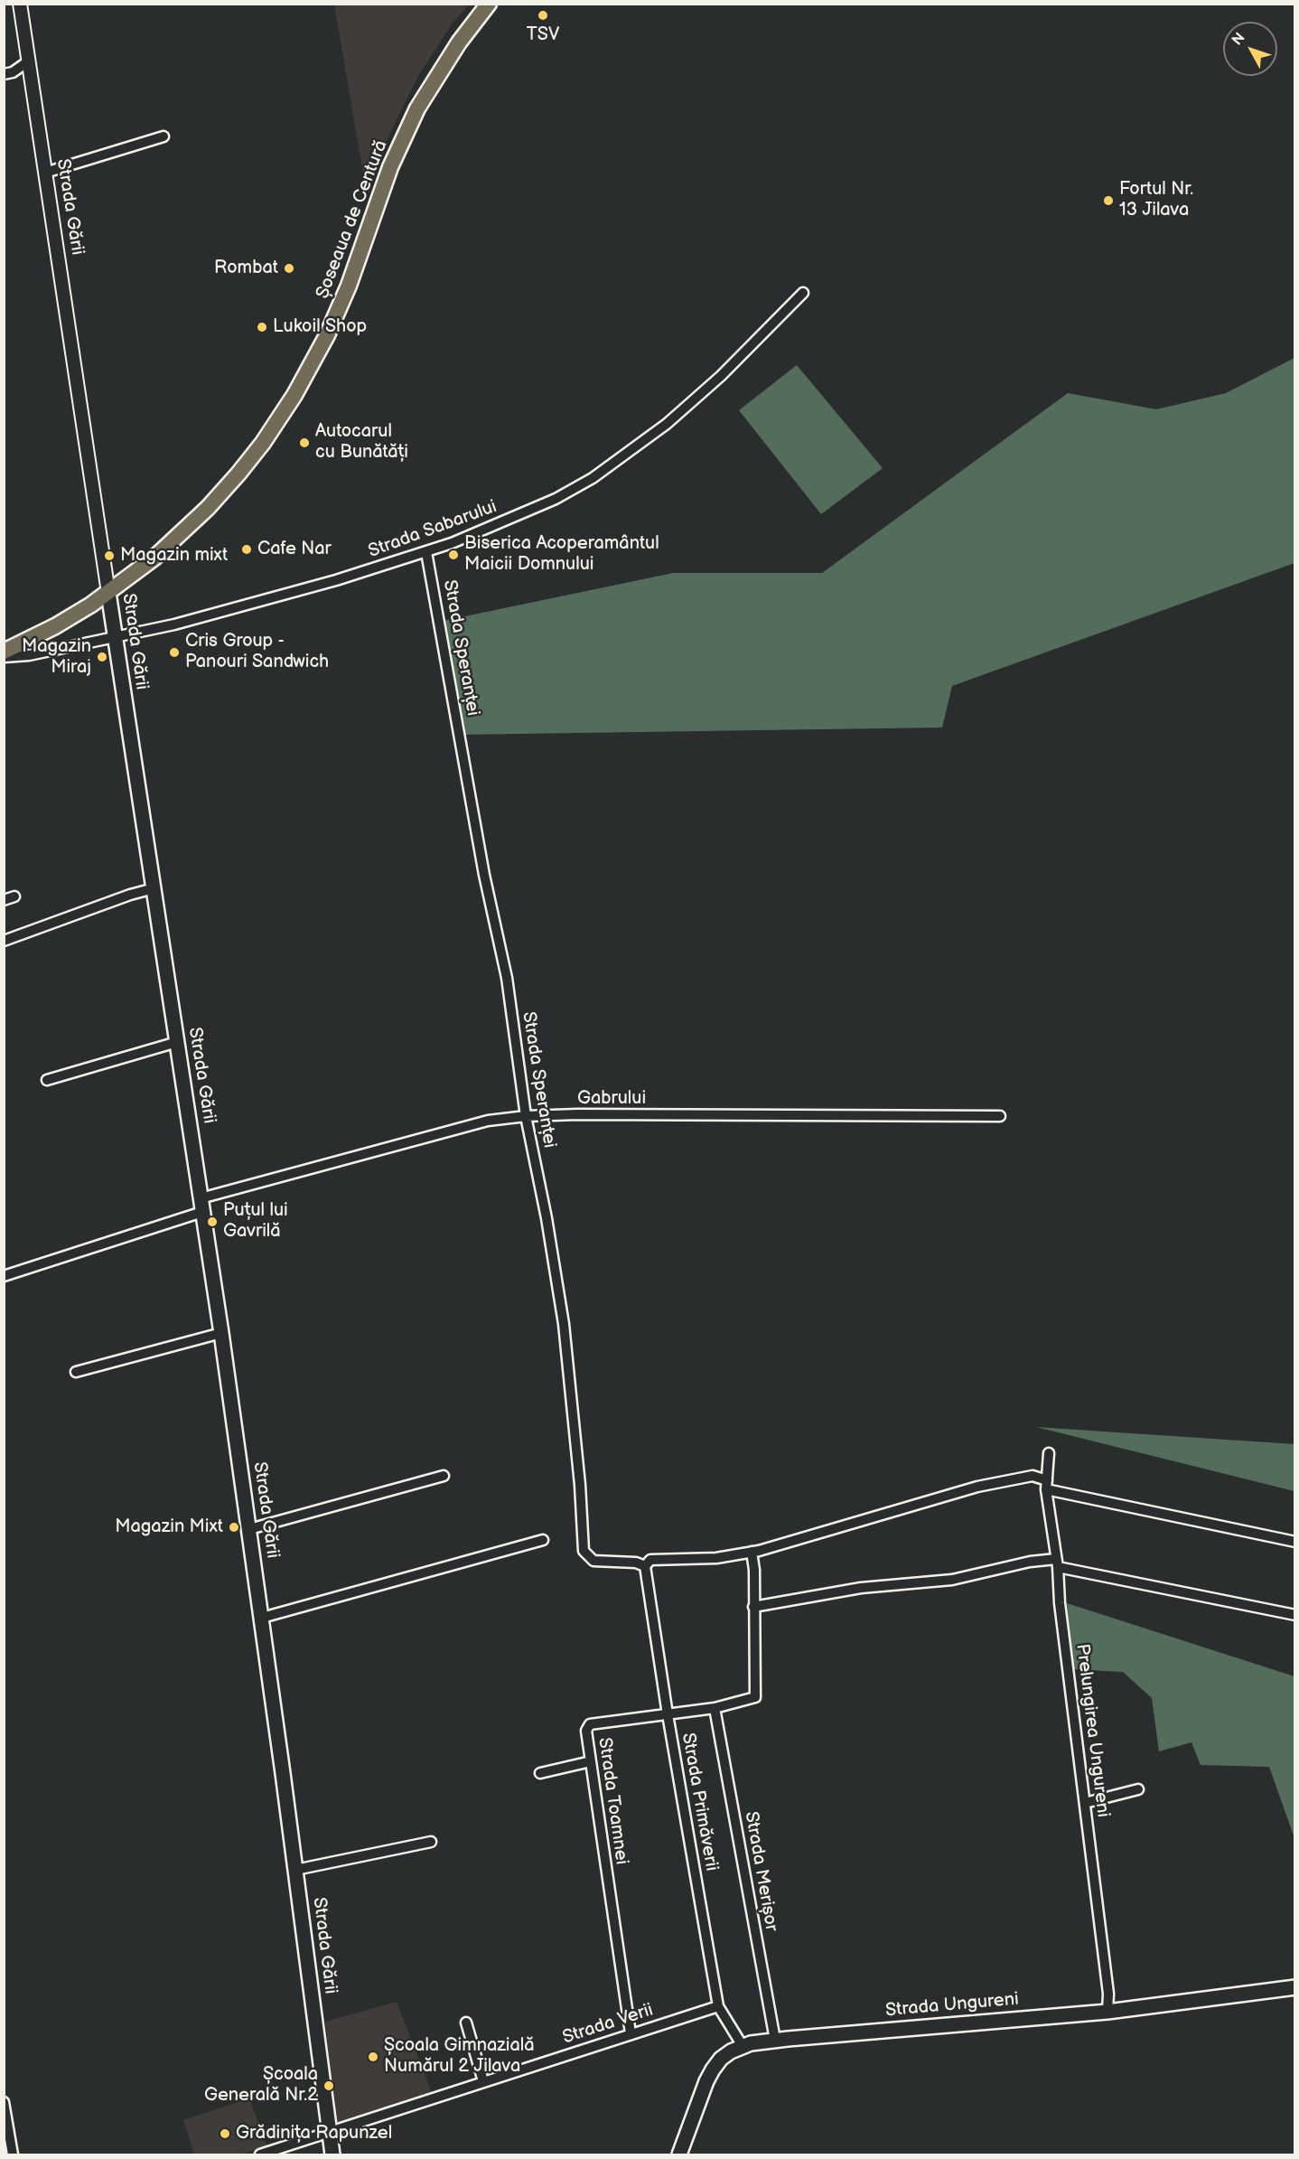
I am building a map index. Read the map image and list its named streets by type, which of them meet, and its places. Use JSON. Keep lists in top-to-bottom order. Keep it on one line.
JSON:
{"streets":{"main road":["Strada Gării","Șoseaua de Centură","Strada Ungureni"],"street":["Strada Sabarului","Strada Speranței","Gabrului","Prelungirea Ungureni","Strada Toamnei","Strada Primăverii","Strada Merișor","Strada Verii"]},"crossings":[["Strada Gării","Șoseaua de Centură"],["Strada Gării","Strada Sabarului"],["Strada Gării","Gabrului"],["Strada Gării","Strada Verii"],["Strada Sabarului","Strada Speranței"],["Strada Speranței","Gabrului"],["Strada Speranței","Prelungirea Ungureni"],["Strada Speranței","Strada Toamnei"],["Strada Speranței","Strada Primăverii"],["Prelungirea Ungureni","Strada Ungureni"],["Strada Toamnei","Strada Primăverii"],["Strada Toamnei","Strada Merișor"],["Strada Toamnei","Strada Verii"],["Strada Primăverii","Strada Ungureni"],["Strada Primăverii","Strada Verii"],["Strada Merișor","Strada Ungureni"]],"places":["TSV","Fortul Nr. 13 Jilava","Rombat","Lukoil Shop","Autocarul cu Bunătăți","Cafe Nar","Biserica Acoperamântul Maicii Domnului","Magazin mixt","Cris Group - Panouri Sandwich","Magazin Miraj","Puțul lui Gavrilă","Magazin Mixt","Școala Gimnazială Numărul 2 Jilava","Școala Generală Nr.2","Grădinița Rapunzel"],"north":"top left"}
